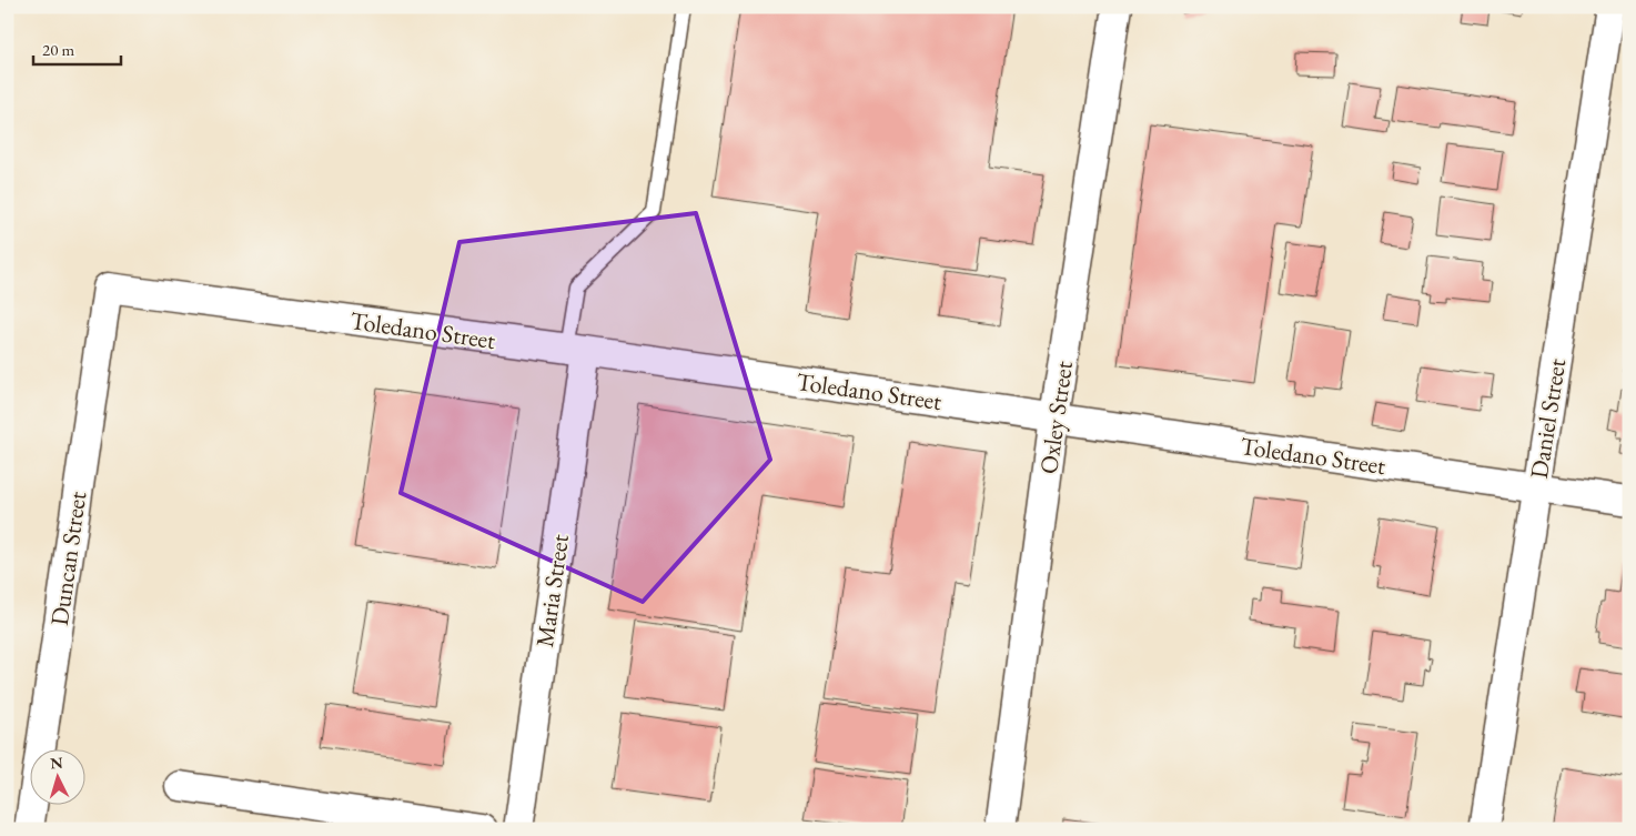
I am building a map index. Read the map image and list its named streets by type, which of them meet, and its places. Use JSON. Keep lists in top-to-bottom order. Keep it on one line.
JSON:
{"streets":{"street":["Toledano Street","Oxley Street","Daniel Street","Duncan Street","Maria Street"]},"crossings":[["Toledano Street","Oxley Street"],["Toledano Street","Daniel Street"],["Toledano Street","Duncan Street"],["Toledano Street","Maria Street"]],"scale_bar":"20 m","north":"top"}
